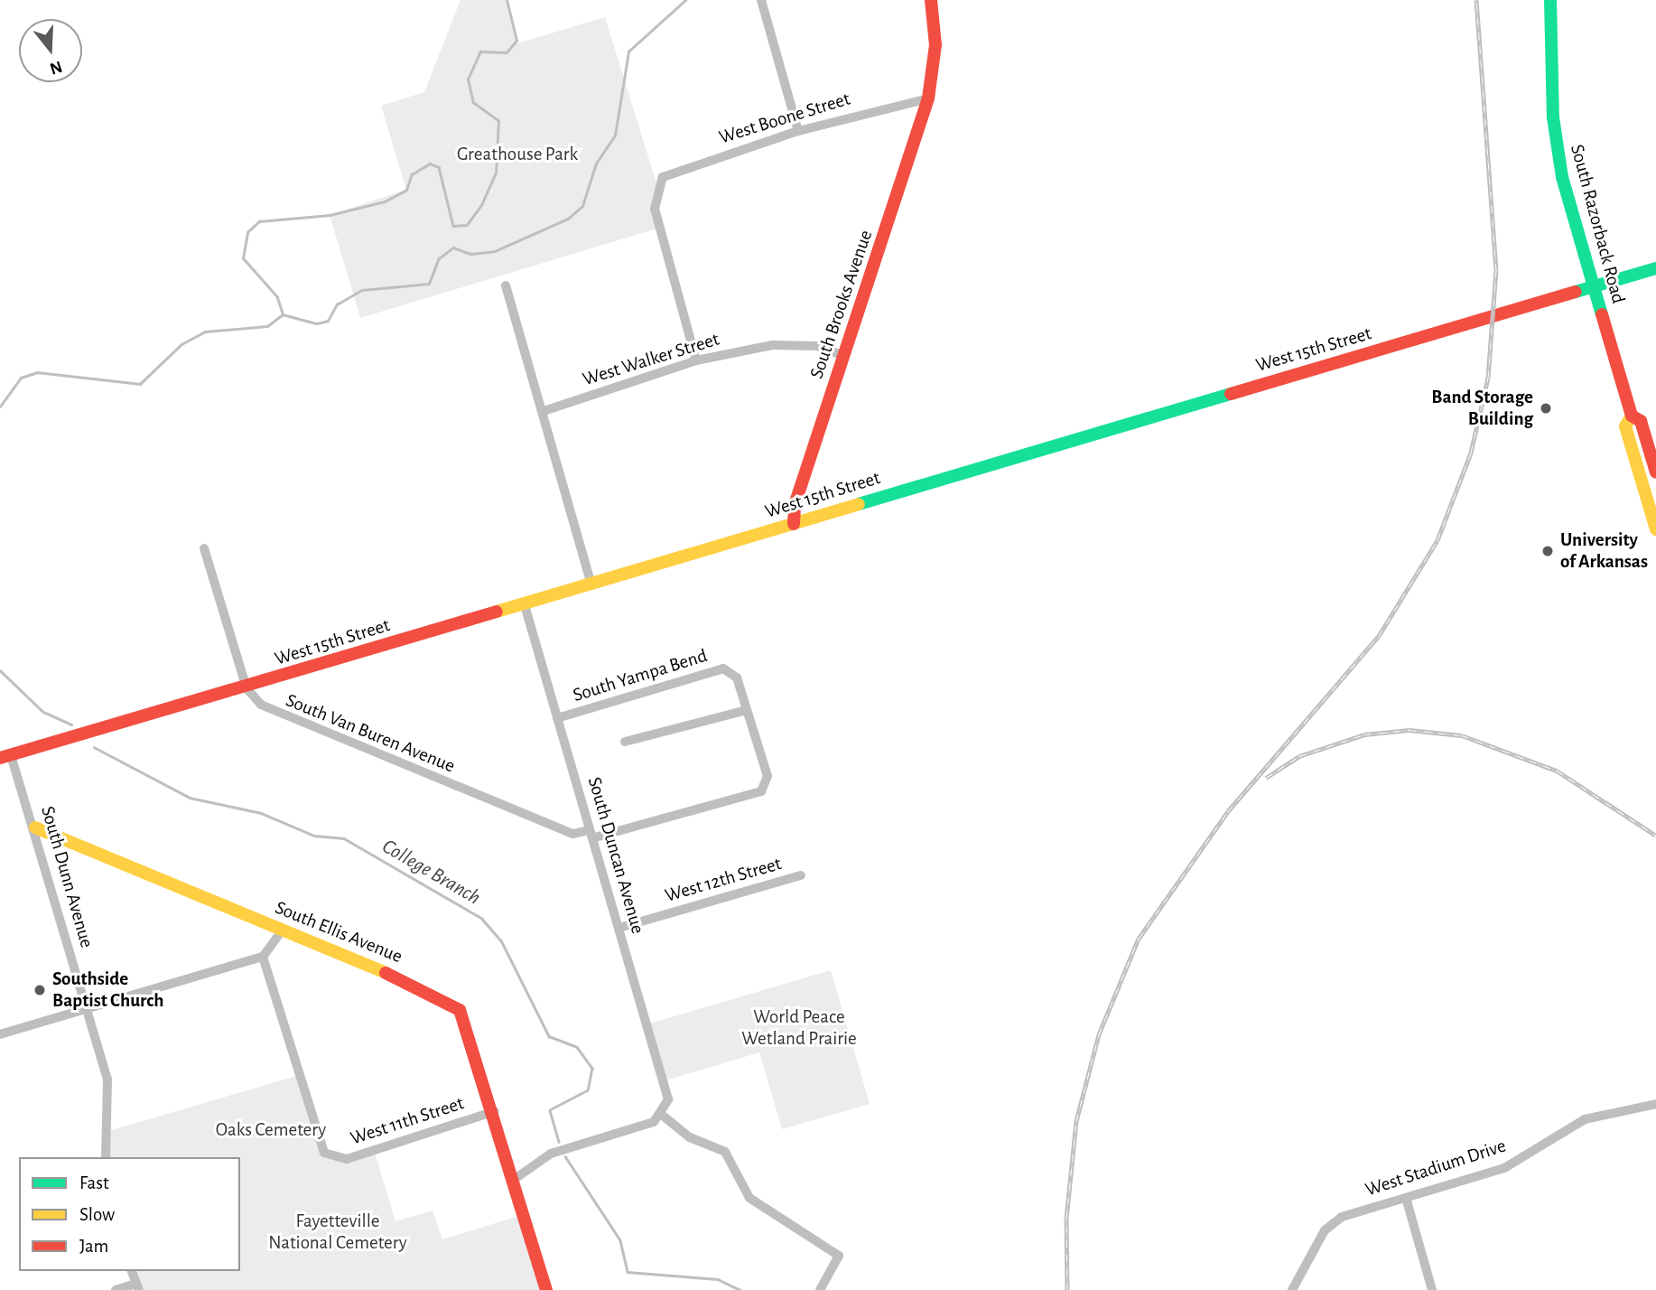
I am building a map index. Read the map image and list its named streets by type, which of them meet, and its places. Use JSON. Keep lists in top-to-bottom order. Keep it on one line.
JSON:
{"streets":{"main road":["South Razorback Road","South Brooks Avenue","West 15th Street","South Ellis Avenue"],"street":["West Boone Street","West Walker Street","South Yampa Bend","South Van Buren Avenue","South Duncan Avenue","South Dunn Avenue","West 12th Street","West 11th Street","West Stadium Drive"]},"crossings":[["West Boone Street","South Brooks Avenue"],["West Boone Street","West Walker Street"],["South Razorback Road","West 15th Street"],["South Brooks Avenue","West 15th Street"],["South Brooks Avenue","West Walker Street"],["West 15th Street","South Van Buren Avenue"],["West 15th Street","South Duncan Avenue"],["West 15th Street","South Dunn Avenue"],["South Yampa Bend","South Van Buren Avenue"],["South Yampa Bend","South Duncan Avenue"],["South Van Buren Avenue","South Duncan Avenue"],["South Duncan Avenue","West 12th Street"],["South Dunn Avenue","South Ellis Avenue"],["South Ellis Avenue","West 11th Street"]],"water":["College Branch"],"parks":["Greathouse Park","World Peace Wetland Prairie","Oaks Cemetery","Fayetteville National Cemetery"],"places":["Band Storage Building","University of Arkansas","Southside Baptist Church"],"legend":["Fast","Slow","Jam"],"north":"bottom"}
